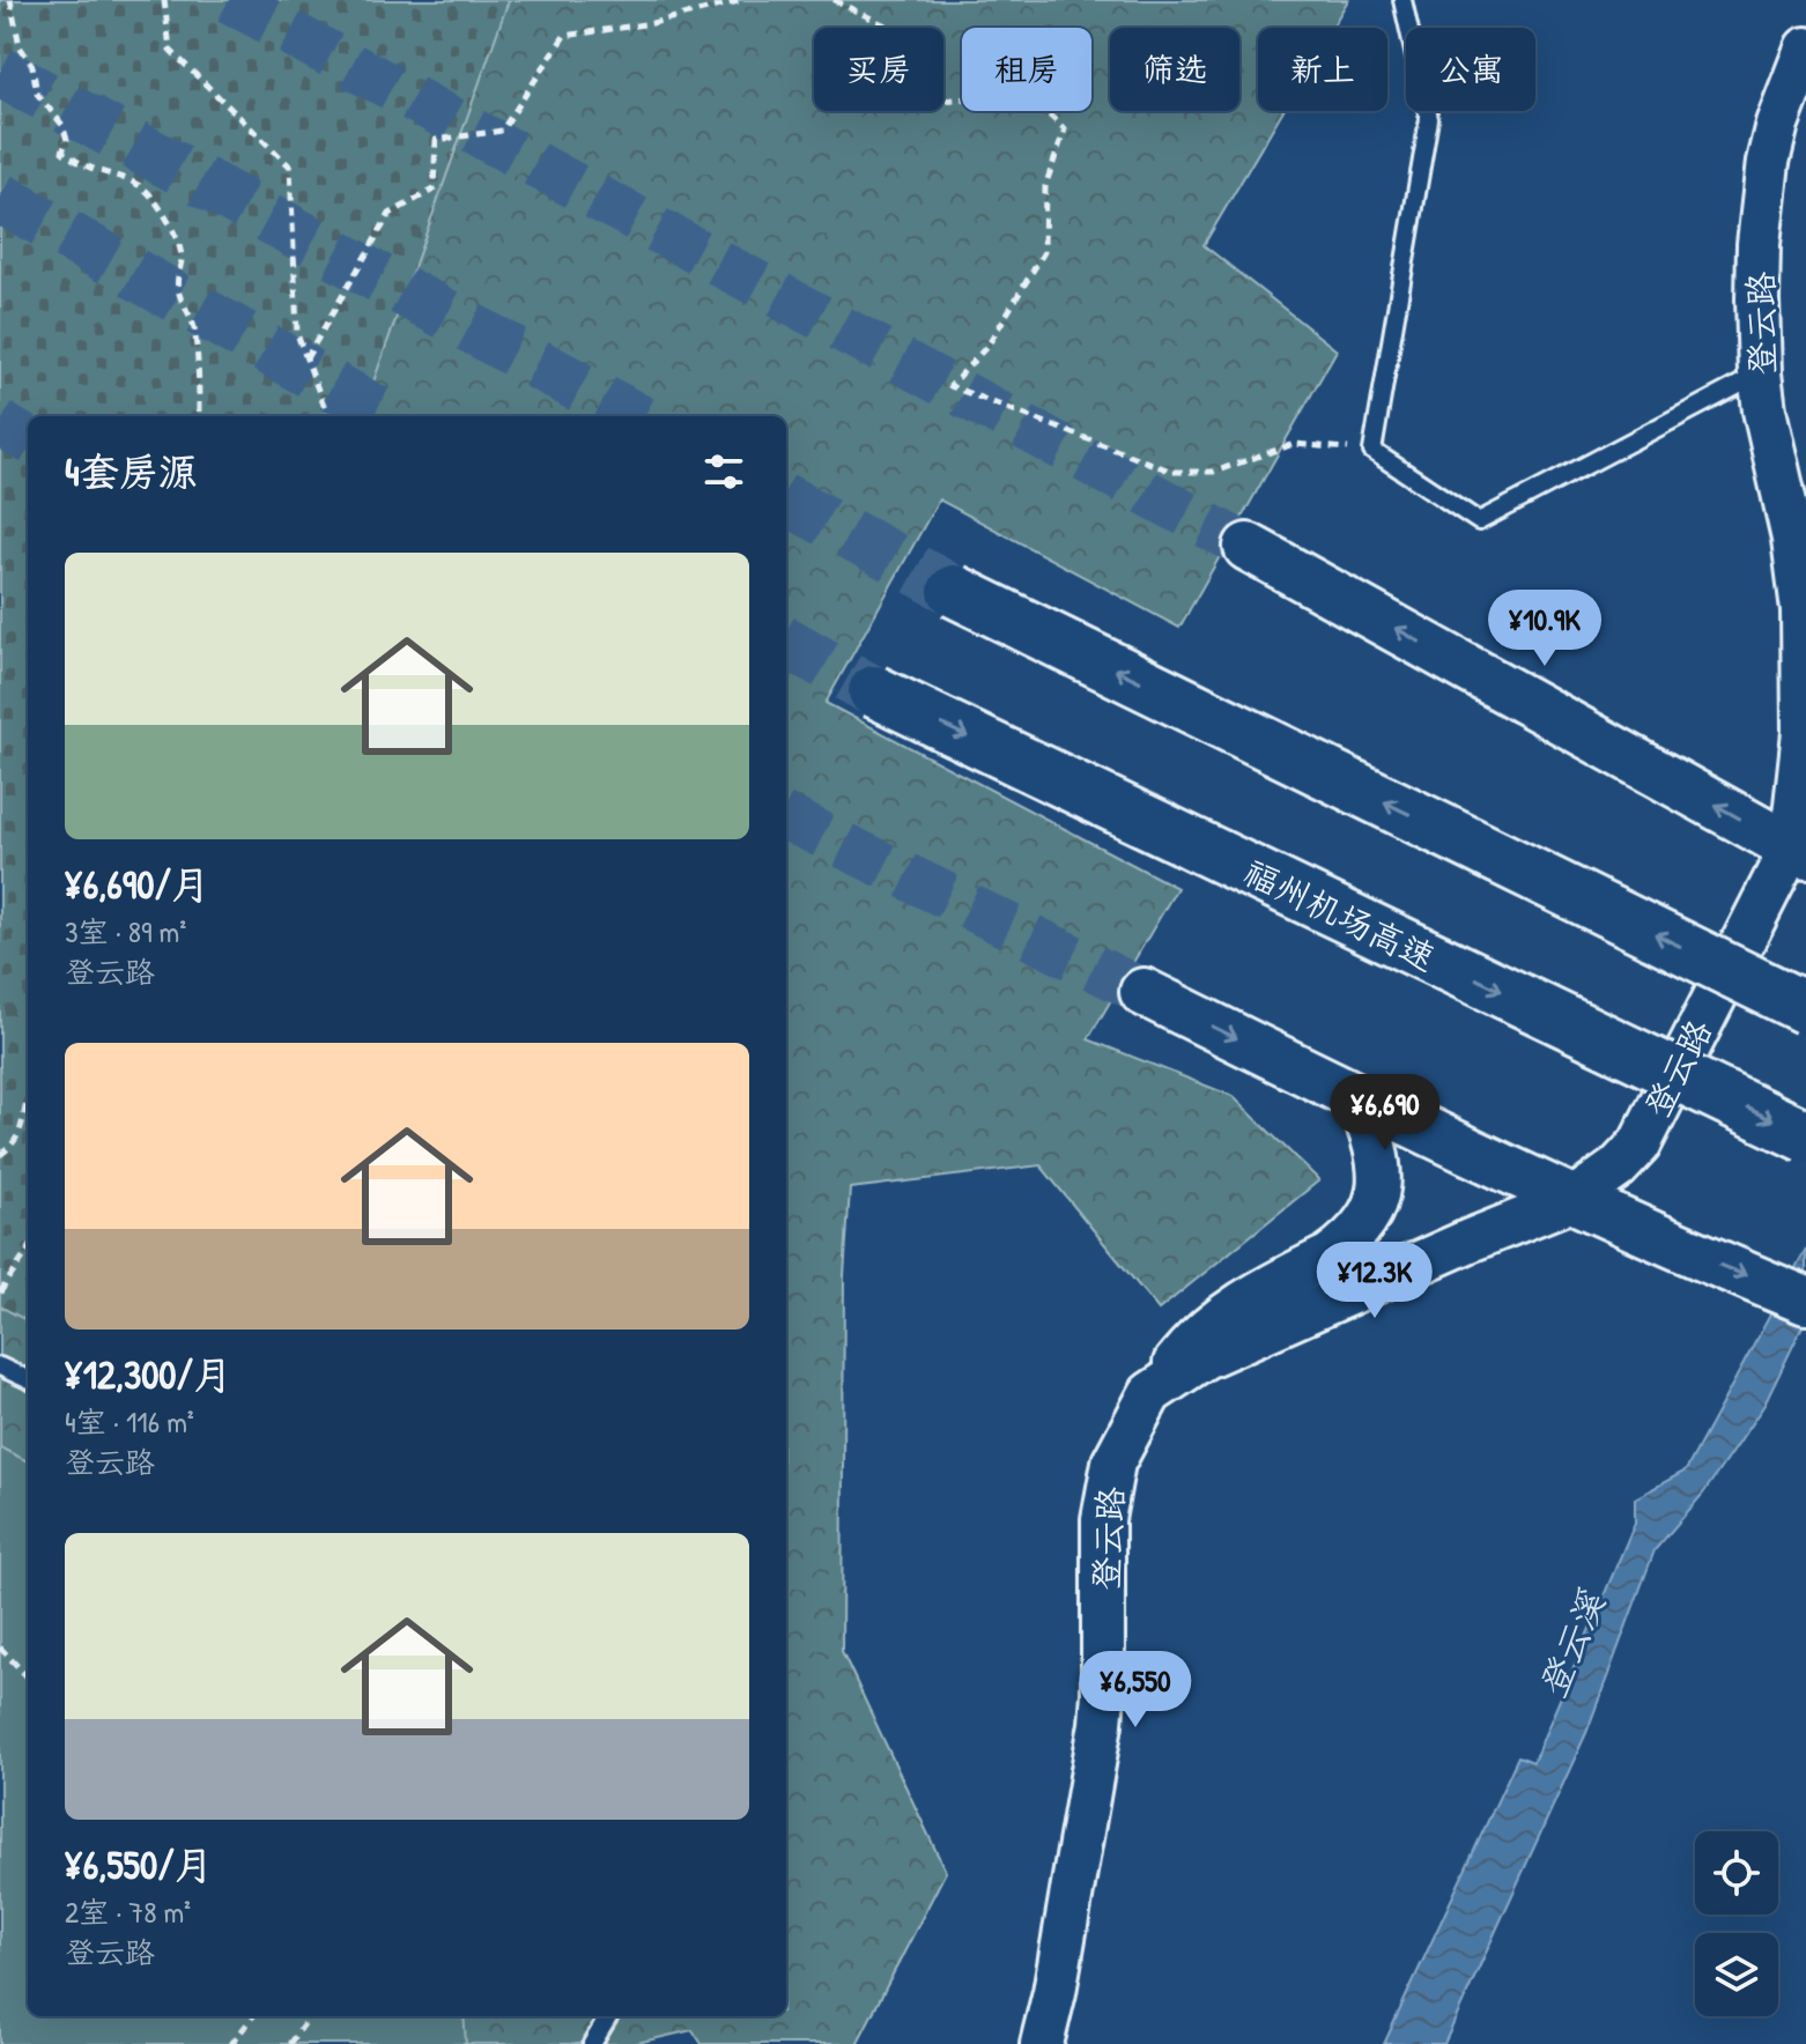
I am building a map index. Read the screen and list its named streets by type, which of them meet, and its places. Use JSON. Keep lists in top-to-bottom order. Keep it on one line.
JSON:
{"streets":{"highway":["福州机场高速"],"street":["登云路"]},"water":["登云溪"],"page":{"chip":["买房","租房","筛选","新上","公寓"],"heading":"4套房源","list":[{"name":"¥6,690/月","note":"3室 · 89 m² · 登云路"},{"name":"¥12,300/月","note":"4室 · 116 m² · 登云路"},{"name":"¥6,550/月","note":"2室 · 78 m² · 登云路"}],"price":["¥10.9K","¥6,690","¥12.3K","¥6,550"]}}
